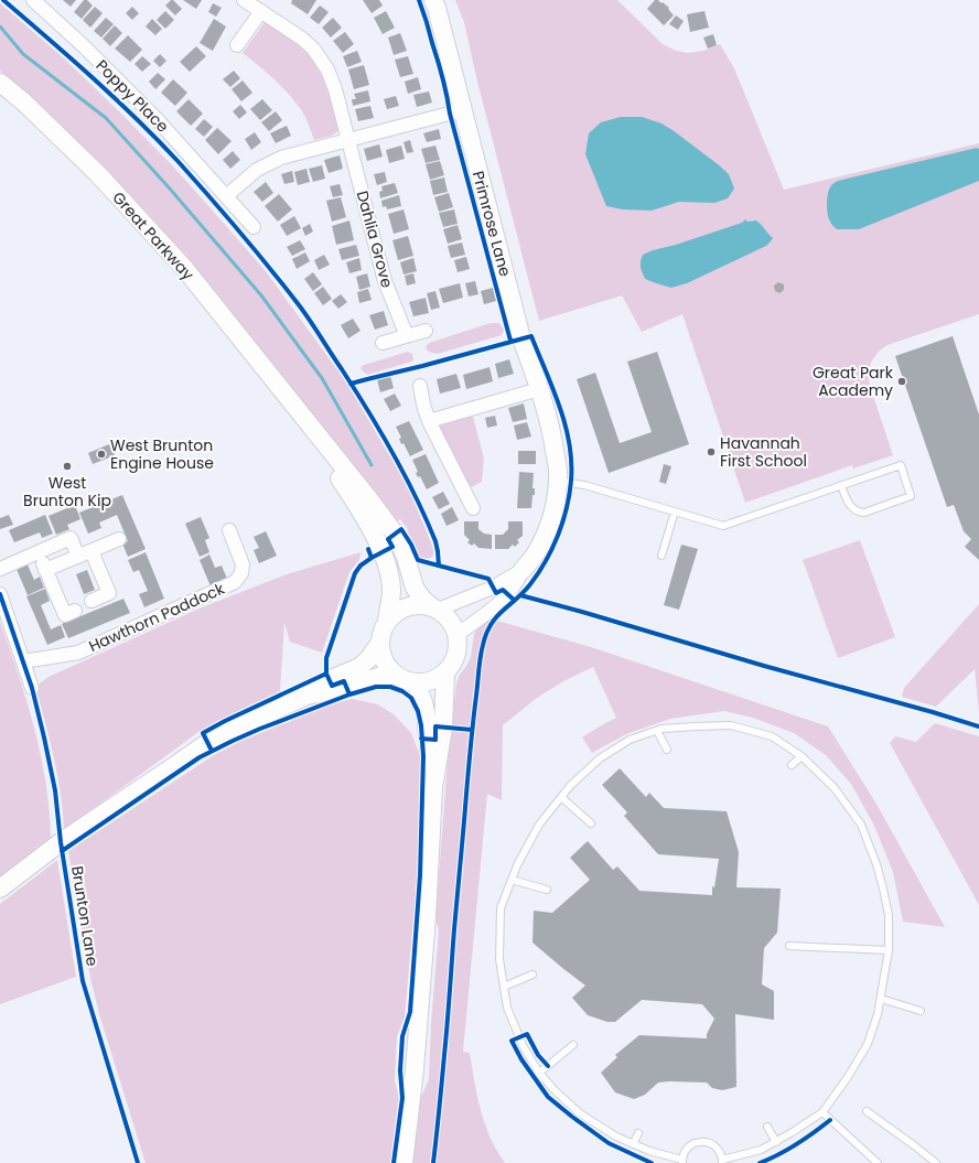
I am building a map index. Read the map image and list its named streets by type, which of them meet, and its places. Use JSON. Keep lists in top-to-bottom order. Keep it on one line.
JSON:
{"streets":{"street":["Poppy Place","Primrose Lane","Great Parkway","Dahlia Grove","Hawthorn Paddock"],"cycle path":["Brunton Lane"]},"crossings":[["Primrose Lane","Great Parkway"]],"places":["Great Park Academy","Havannah First School","West Brunton Engine House","West Brunton Kip"]}
